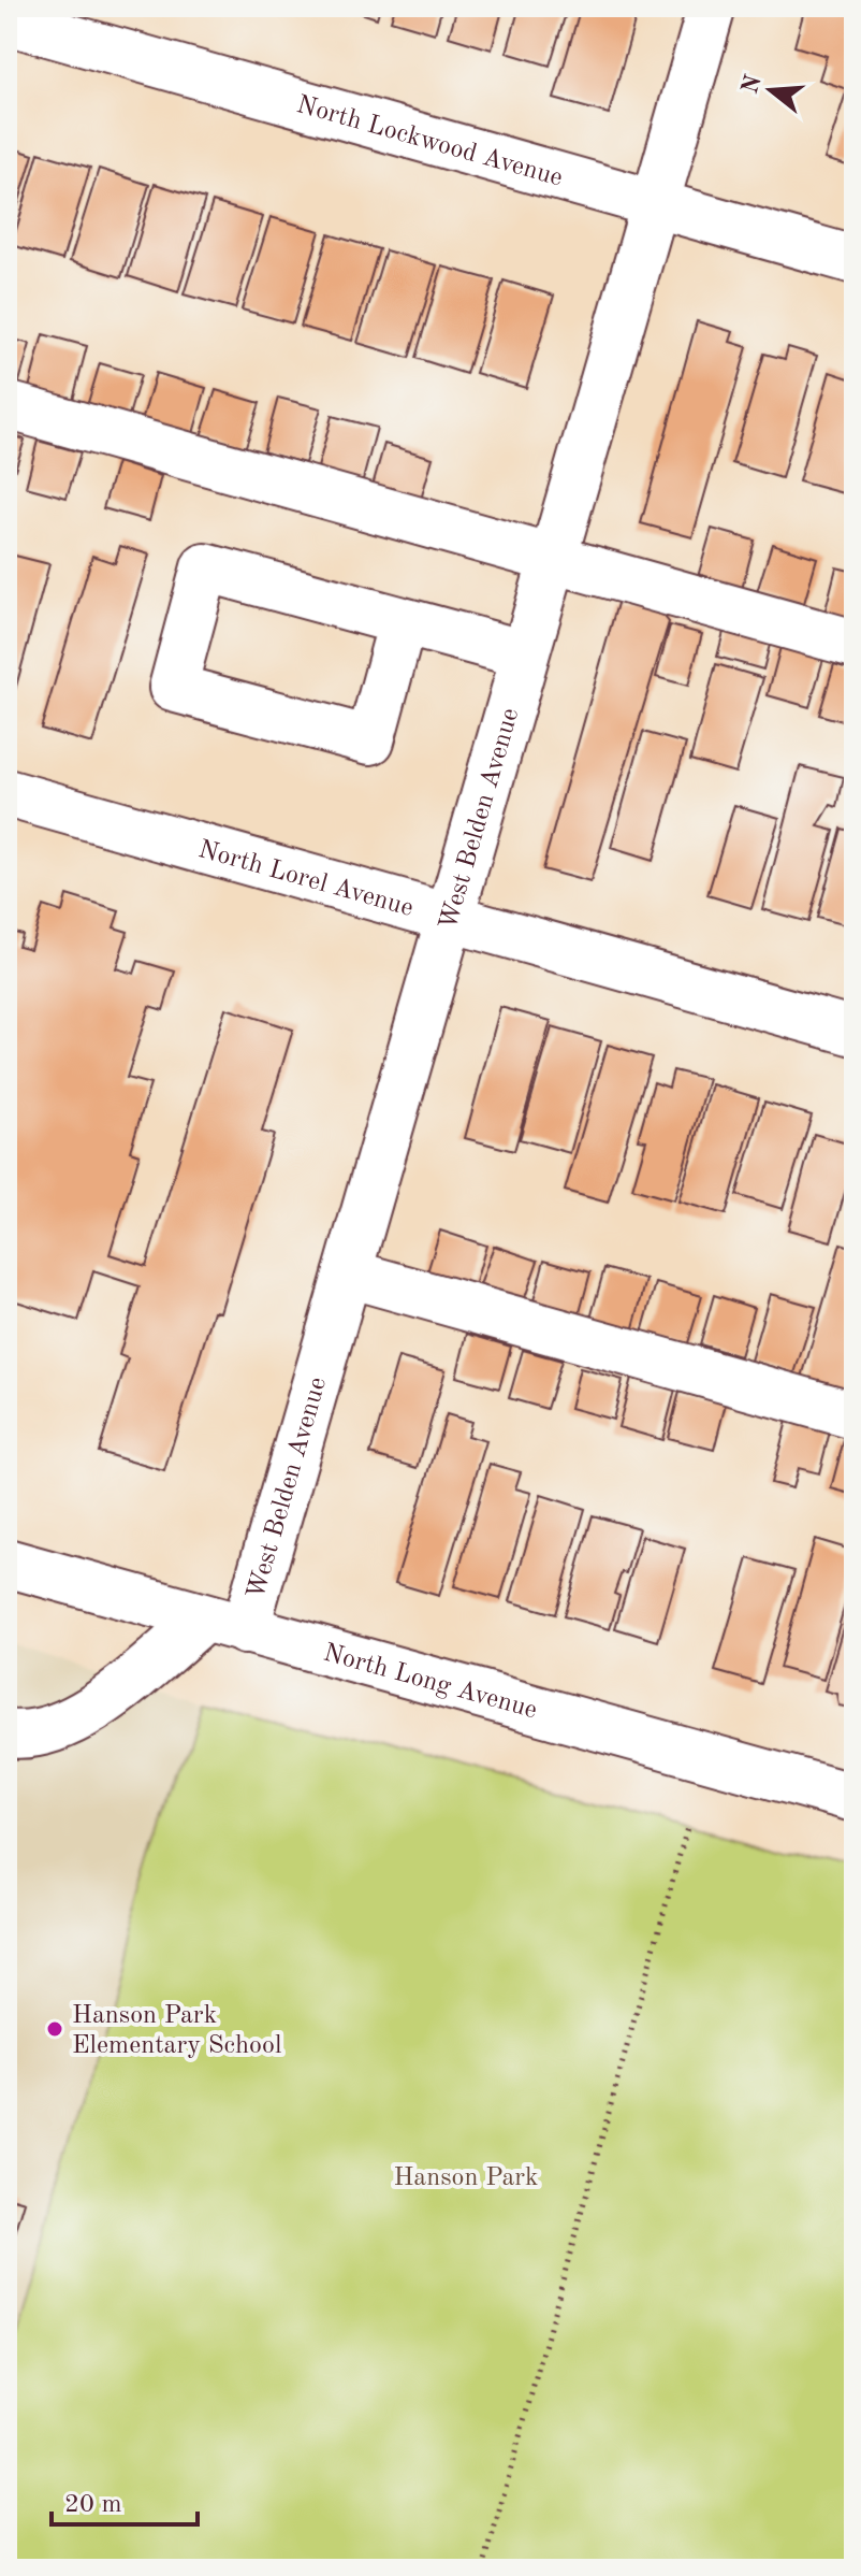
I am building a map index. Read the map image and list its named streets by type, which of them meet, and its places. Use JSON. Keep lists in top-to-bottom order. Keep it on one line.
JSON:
{"streets":{"street":["North Lockwood Avenue","West Belden Avenue","North Lorel Avenue","North Long Avenue"]},"crossings":[["North Lockwood Avenue","West Belden Avenue"],["West Belden Avenue","North Lorel Avenue"],["West Belden Avenue","North Long Avenue"]],"parks":["Hanson Park"],"places":["Hanson Park Elementary School"],"scale_bar":"20 m","north":"left"}
